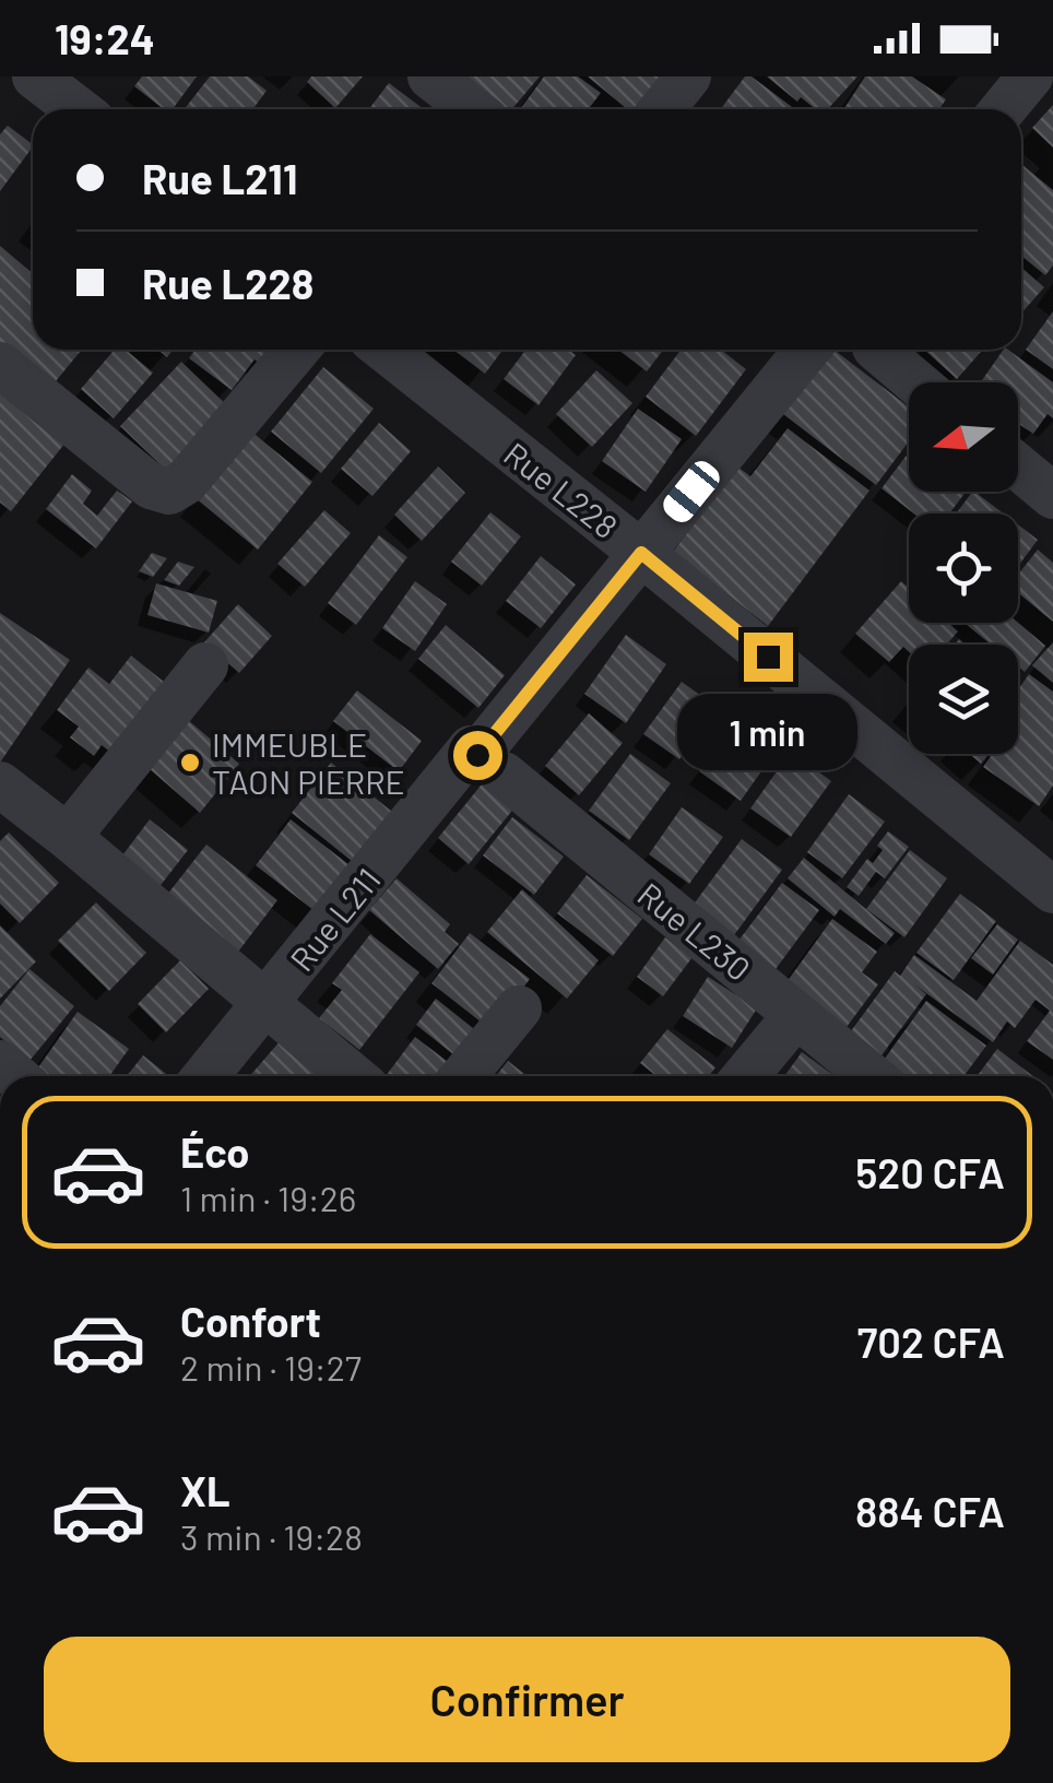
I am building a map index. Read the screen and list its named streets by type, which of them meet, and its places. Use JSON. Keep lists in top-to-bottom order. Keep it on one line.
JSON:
{"streets":{"street":["Rue L228","Rue L211","Rue L230"]},"crossings":[["Rue L228","Rue L211"],["Rue L211","Rue L230"]],"places":["IMMEUBLE TAON PIERRE"],"north":"left","page":{"status":"19:24","banner":["Rue L211","Rue L228"],"bubble":"1 min","list":[{"name":"Éco","note":"1 min · 19:26","value":"520 CFA"},{"name":"Confort","note":"2 min · 19:27","value":"702 CFA"},{"name":"XL","note":"3 min · 19:28","value":"884 CFA"}],"buttons":"Confirmer"}}
